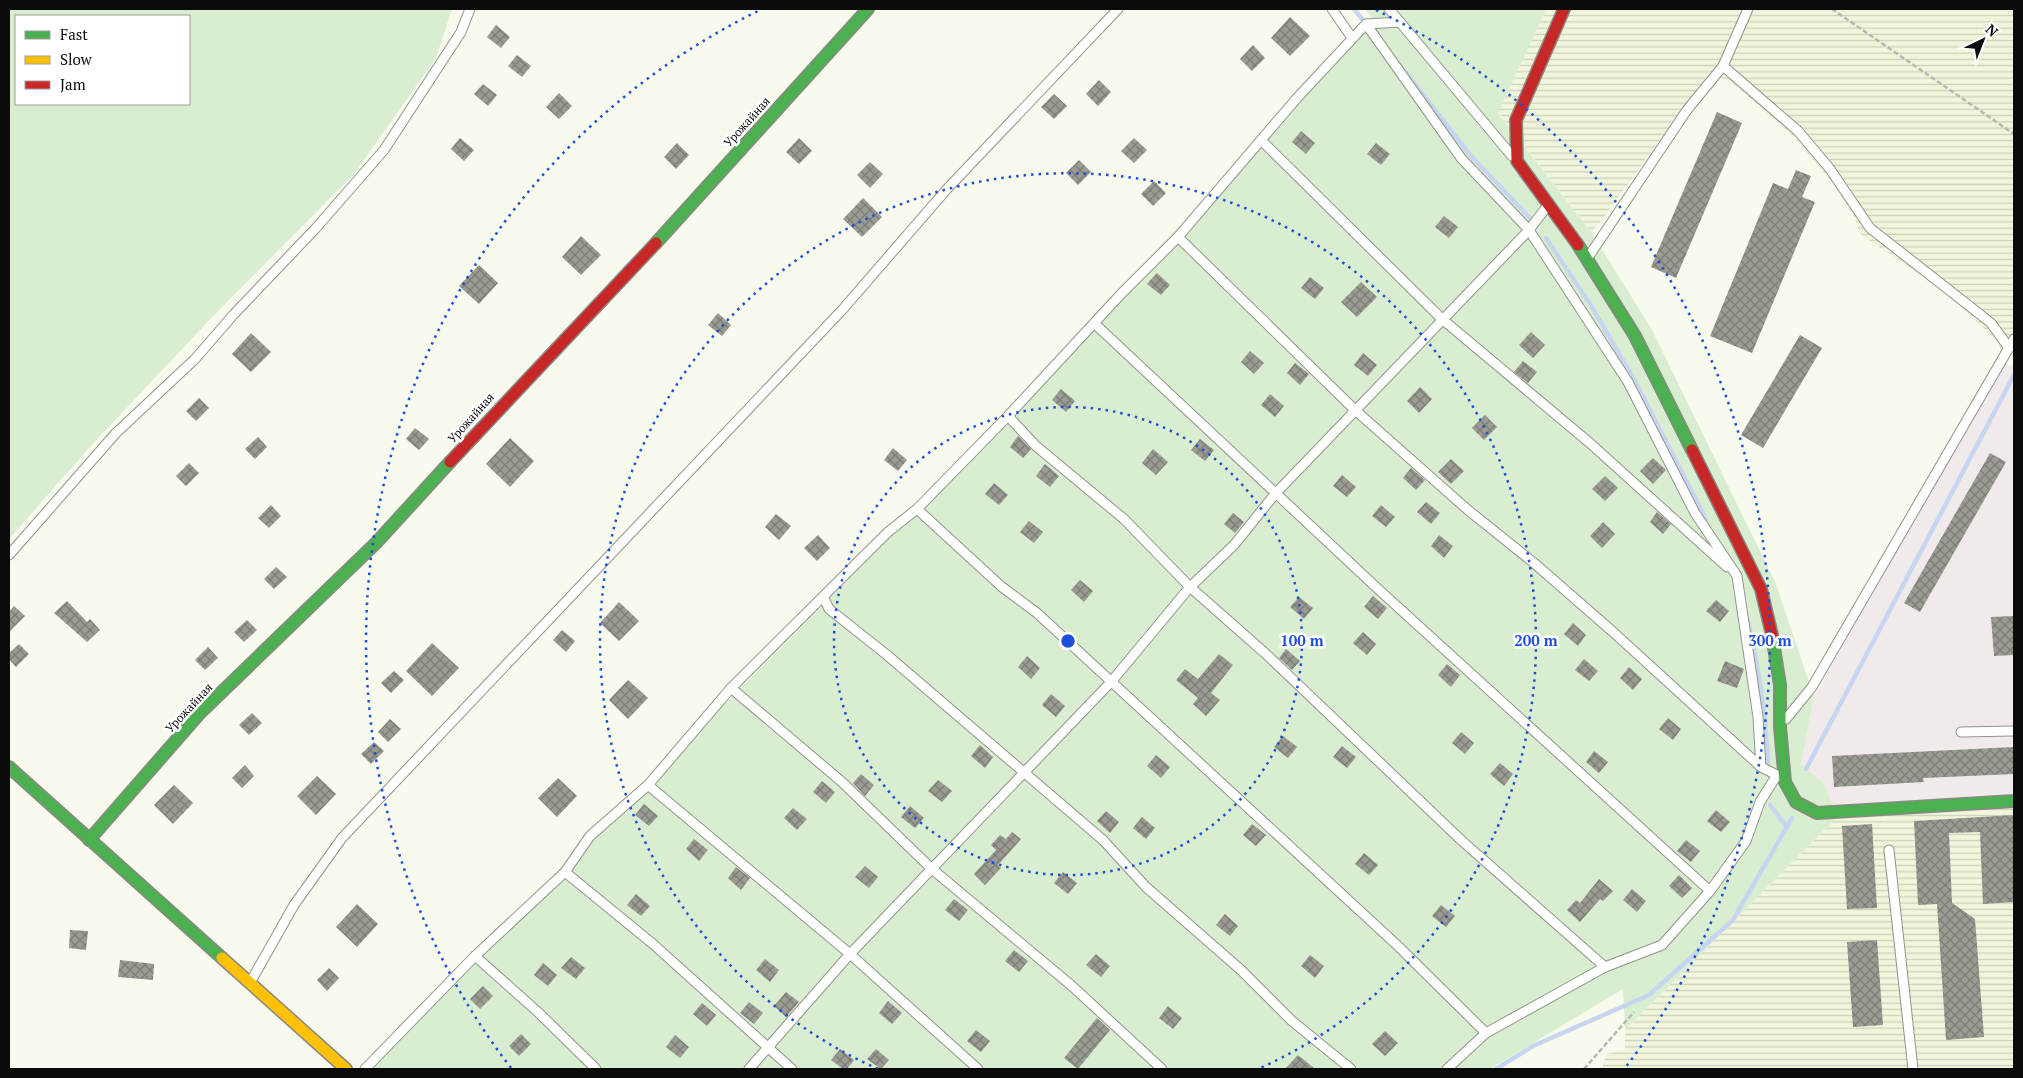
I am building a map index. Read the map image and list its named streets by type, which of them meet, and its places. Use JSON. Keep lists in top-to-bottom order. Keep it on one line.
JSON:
{"streets":{"street":["Урожайная"]},"legend":["Fast","Slow","Jam"],"north":"top right","rings":["100 m","200 m","300 m"]}
